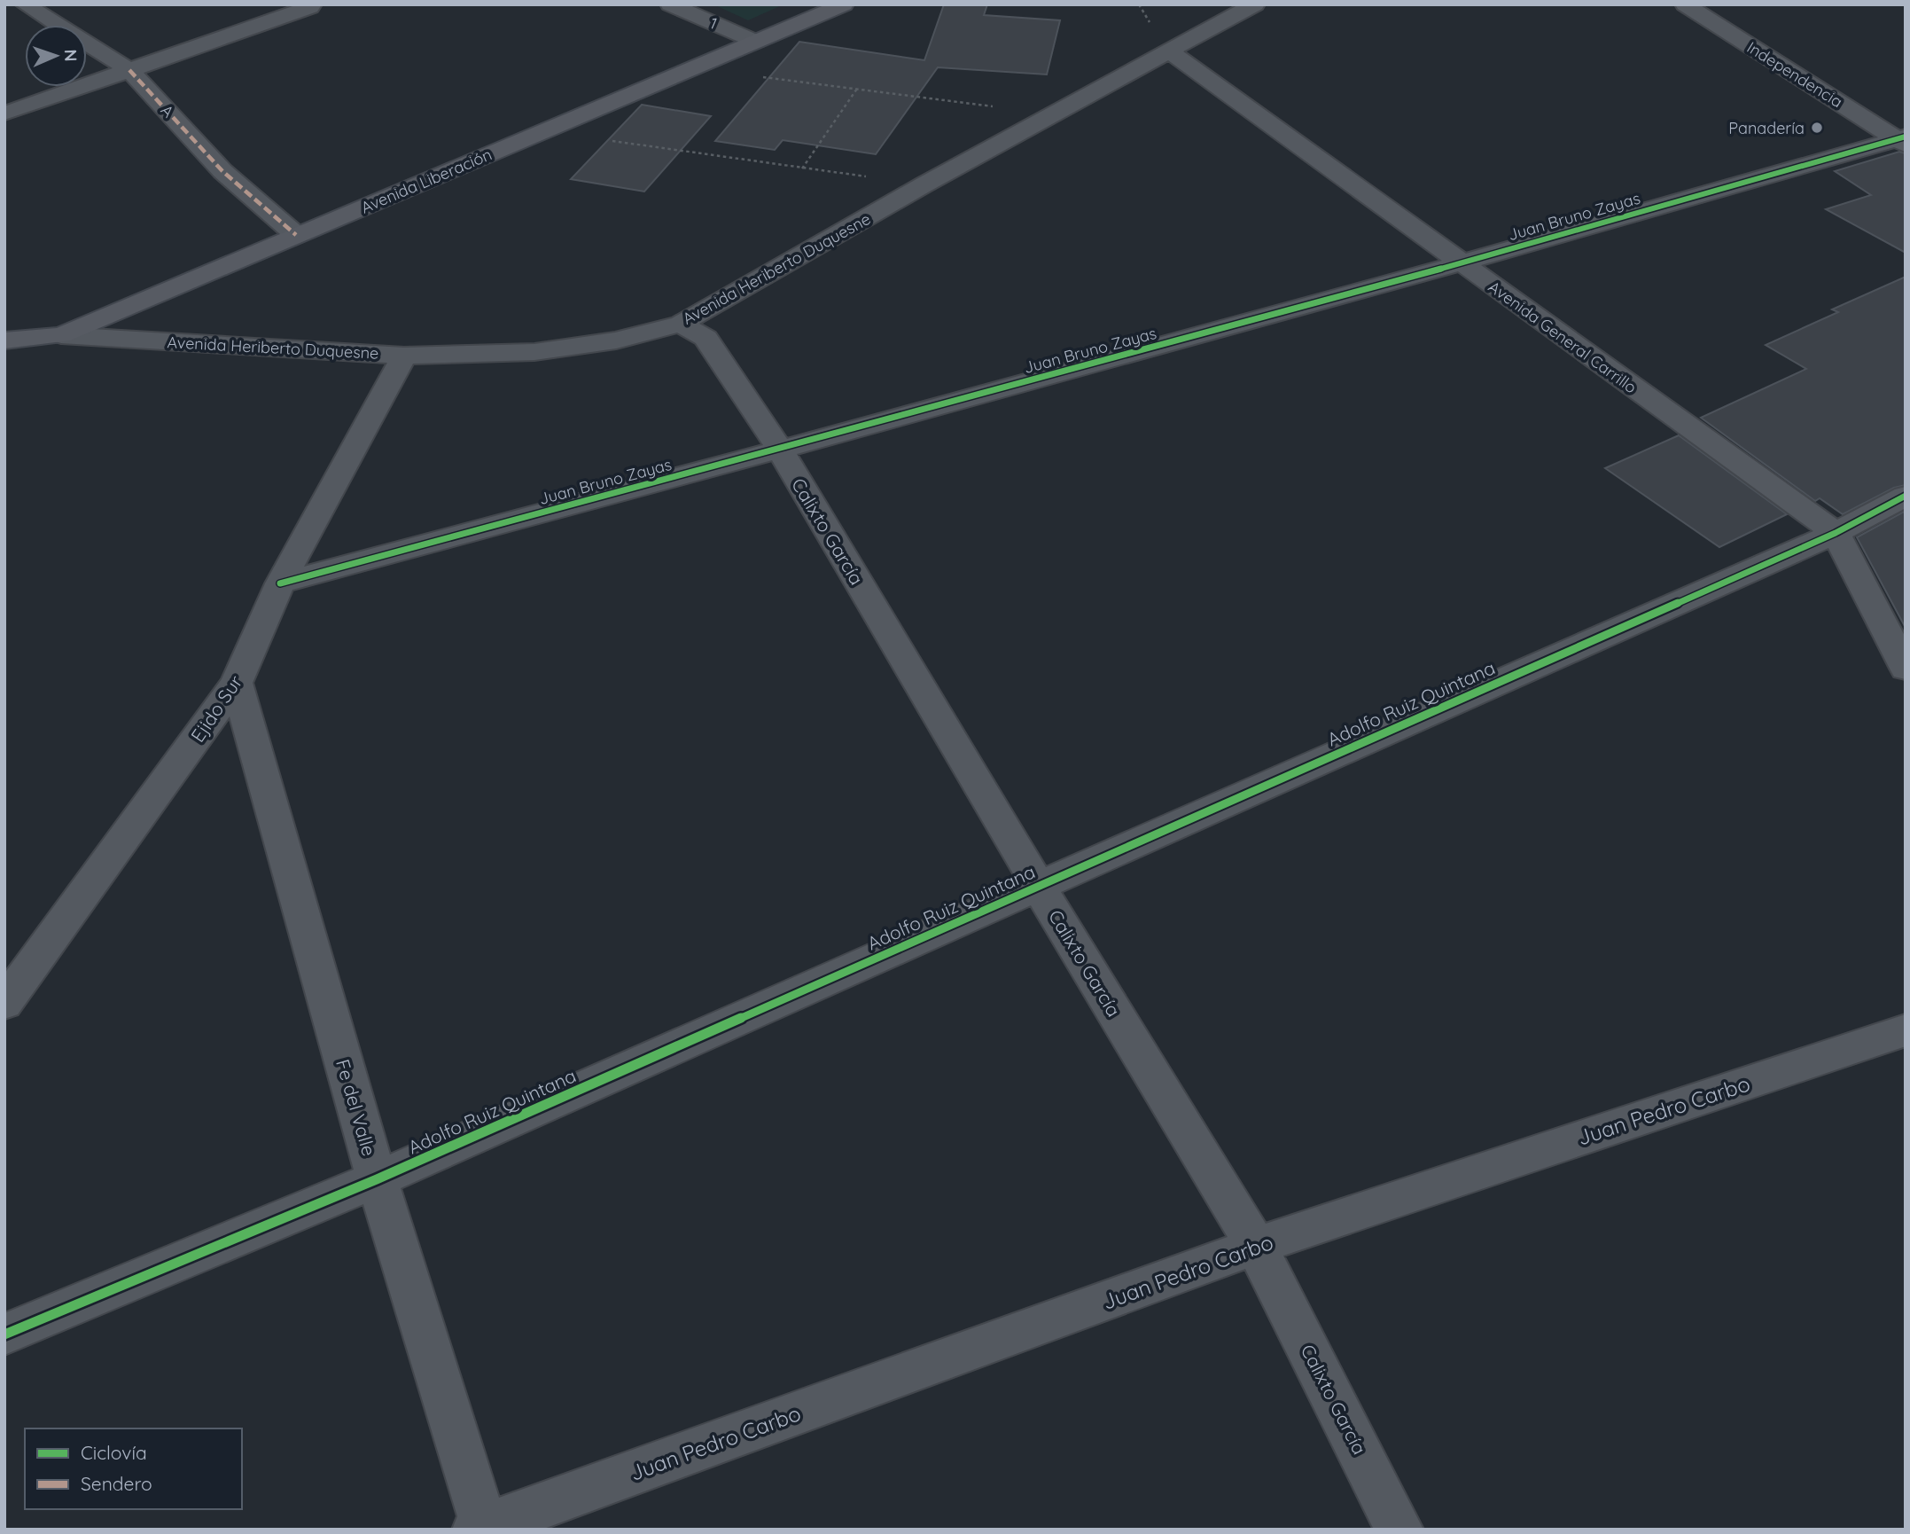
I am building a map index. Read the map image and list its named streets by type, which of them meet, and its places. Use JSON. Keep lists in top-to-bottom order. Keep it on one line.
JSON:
{"streets":{"main road":["Avenida Liberación"],"street":["1","Independencia","A","Juan Bruno Zayas","Avenida Heriberto Duquesne","Avenida General Carrillo","Calixto García","Adolfo Ruiz Quintana","Ejido Sur","Fe del Valle","Juan Pedro Carbo"]},"crossings":[["1","Avenida Liberación"],["Independencia","Juan Bruno Zayas"],["A","Avenida Liberación"],["Avenida Liberación","Avenida Heriberto Duquesne"],["Juan Bruno Zayas","Avenida General Carrillo"],["Juan Bruno Zayas","Calixto García"],["Juan Bruno Zayas","Ejido Sur"],["Avenida Heriberto Duquesne","Avenida General Carrillo"],["Avenida Heriberto Duquesne","Calixto García"],["Avenida Heriberto Duquesne","Ejido Sur"],["Avenida General Carrillo","Adolfo Ruiz Quintana"],["Calixto García","Adolfo Ruiz Quintana"],["Calixto García","Juan Pedro Carbo"],["Adolfo Ruiz Quintana","Fe del Valle"],["Ejido Sur","Fe del Valle"],["Fe del Valle","Juan Pedro Carbo"]],"places":["Panadería"],"legend":["Ciclovía","Sendero"],"north":"right"}
